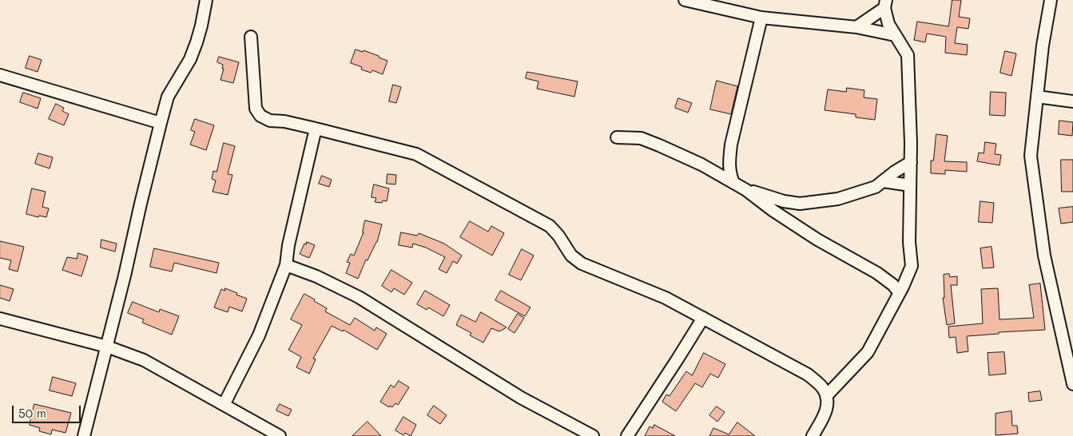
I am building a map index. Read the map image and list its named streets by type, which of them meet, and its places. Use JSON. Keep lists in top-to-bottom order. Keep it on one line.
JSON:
{"scale_bar":"50 m"}
